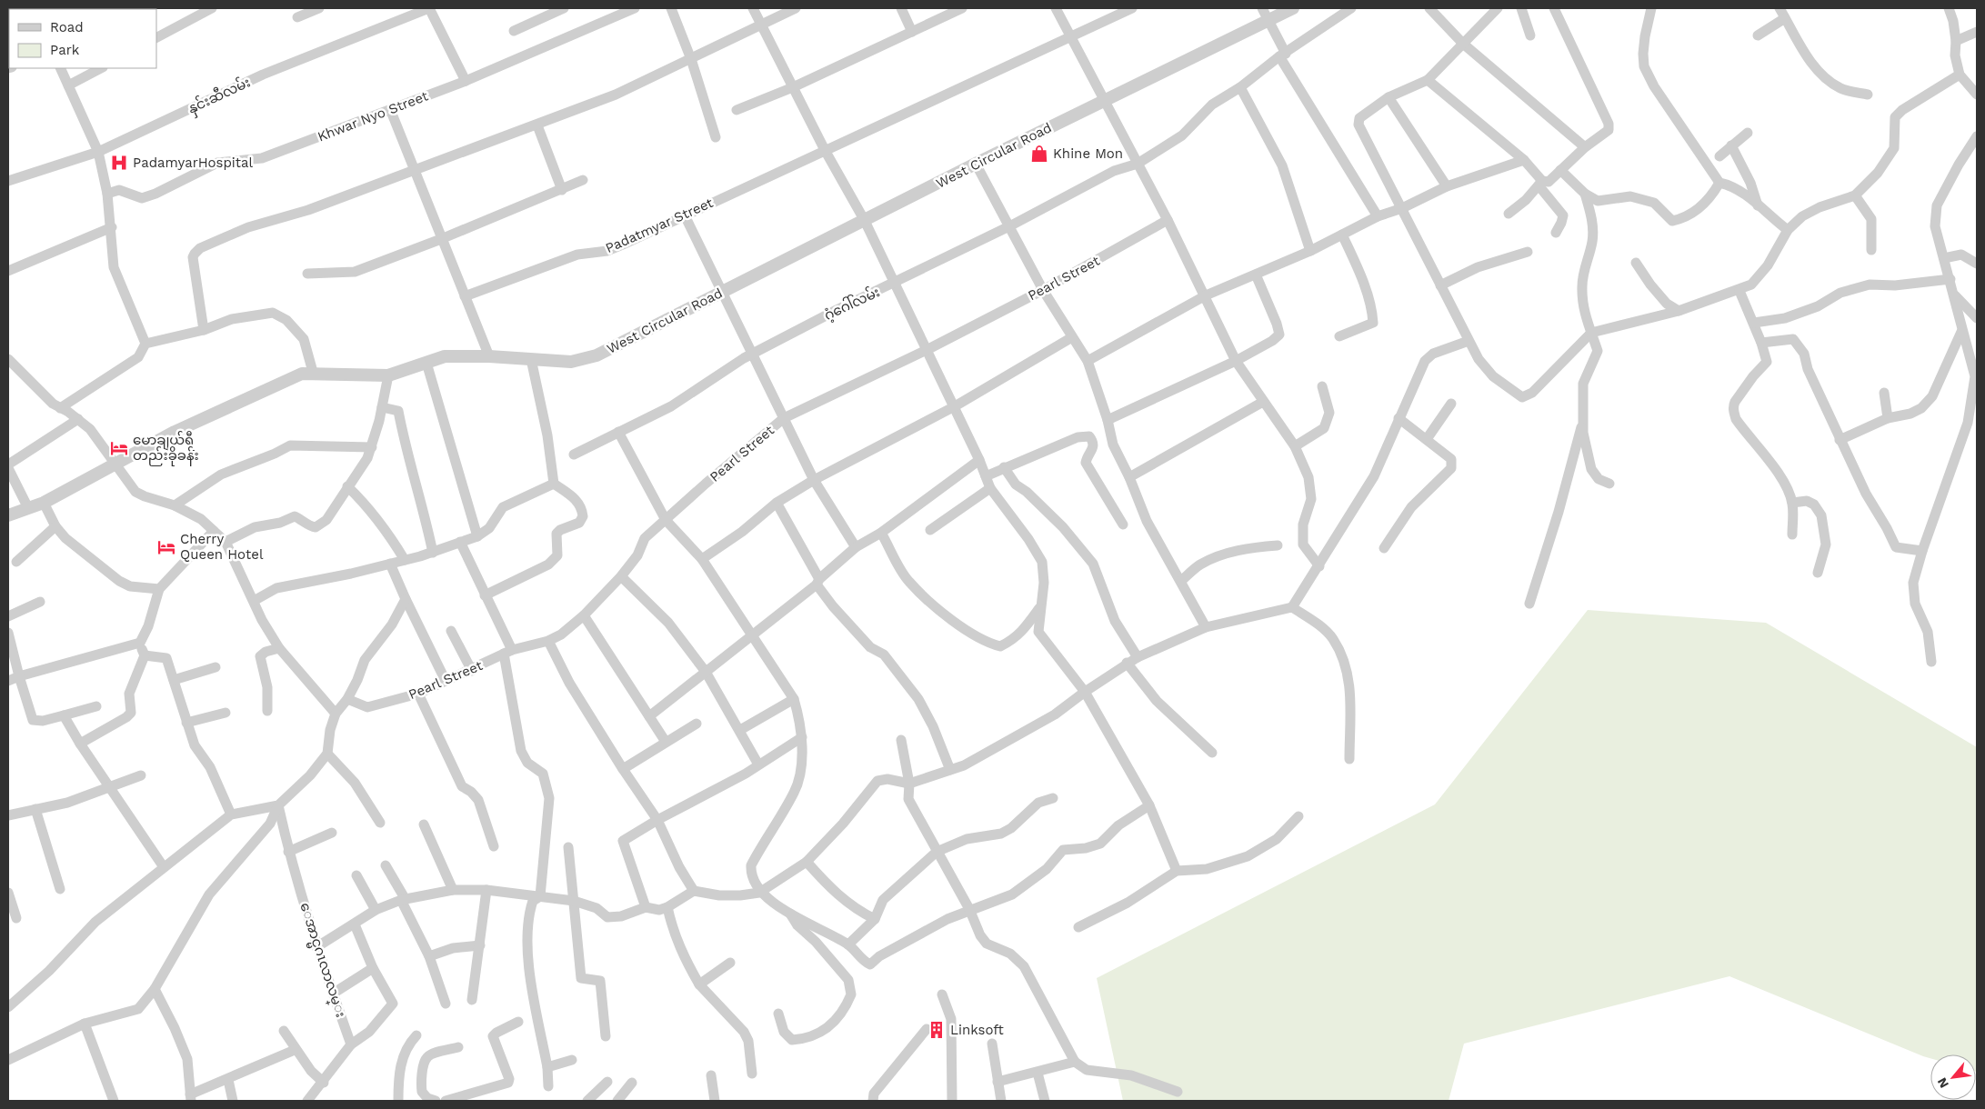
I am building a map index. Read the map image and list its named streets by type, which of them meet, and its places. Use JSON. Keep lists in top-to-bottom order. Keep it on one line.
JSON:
{"streets":{"street":["နှင်းဆီလမ်း","Khwar Nyo Street","West Circular Road","Padatmyar Street","Pearl Street","ဂံ့ဂေါ်လမ်း","ေအာင္မဂၤလာလမ္း"]},"places":{"shop":["Khine Mon"],"hospital":["PadamyarHospital"],"hotel":["မောချယ်ရီ တည်းခိုခန်း","Cherry Queen Hotel"],"building":["Linksoft"]},"legend":["Road","Park"],"north":"bottom left"}
